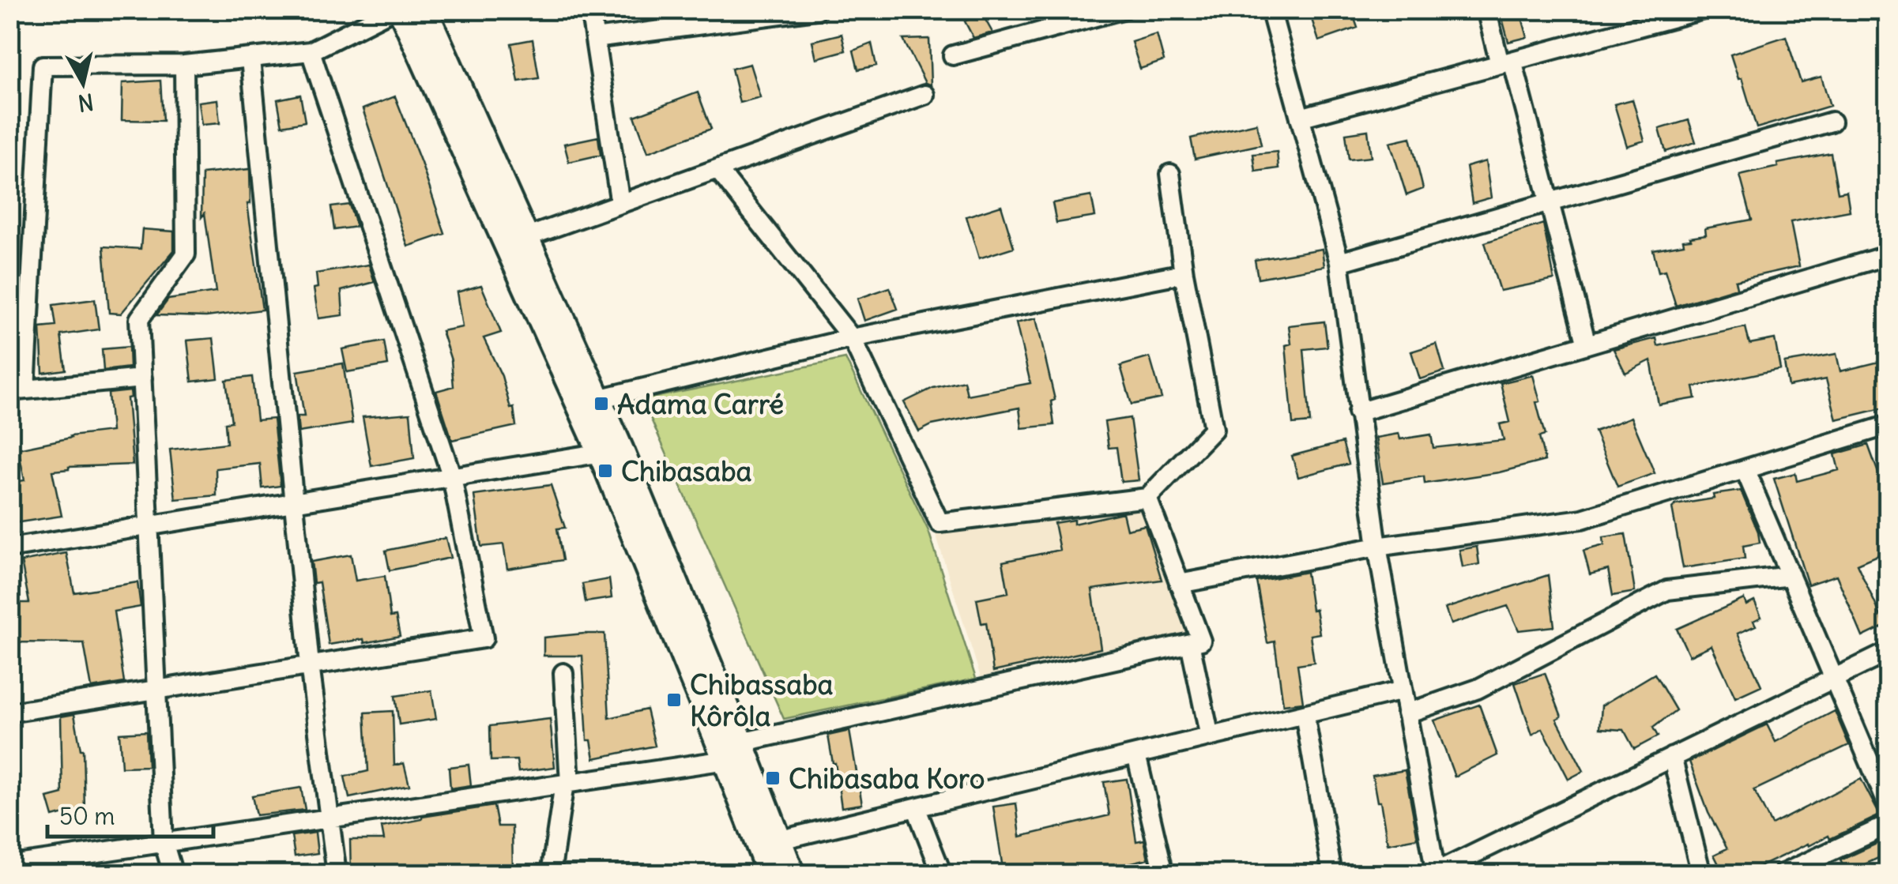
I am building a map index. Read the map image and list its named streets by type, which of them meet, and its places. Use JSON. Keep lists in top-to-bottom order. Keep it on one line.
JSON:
{"places":{"transit":["Adama Carré","Chibasaba","Chibassaba Kôrôla","Chibasaba Koro"]},"scale_bar":"50 m","north":"bottom"}
